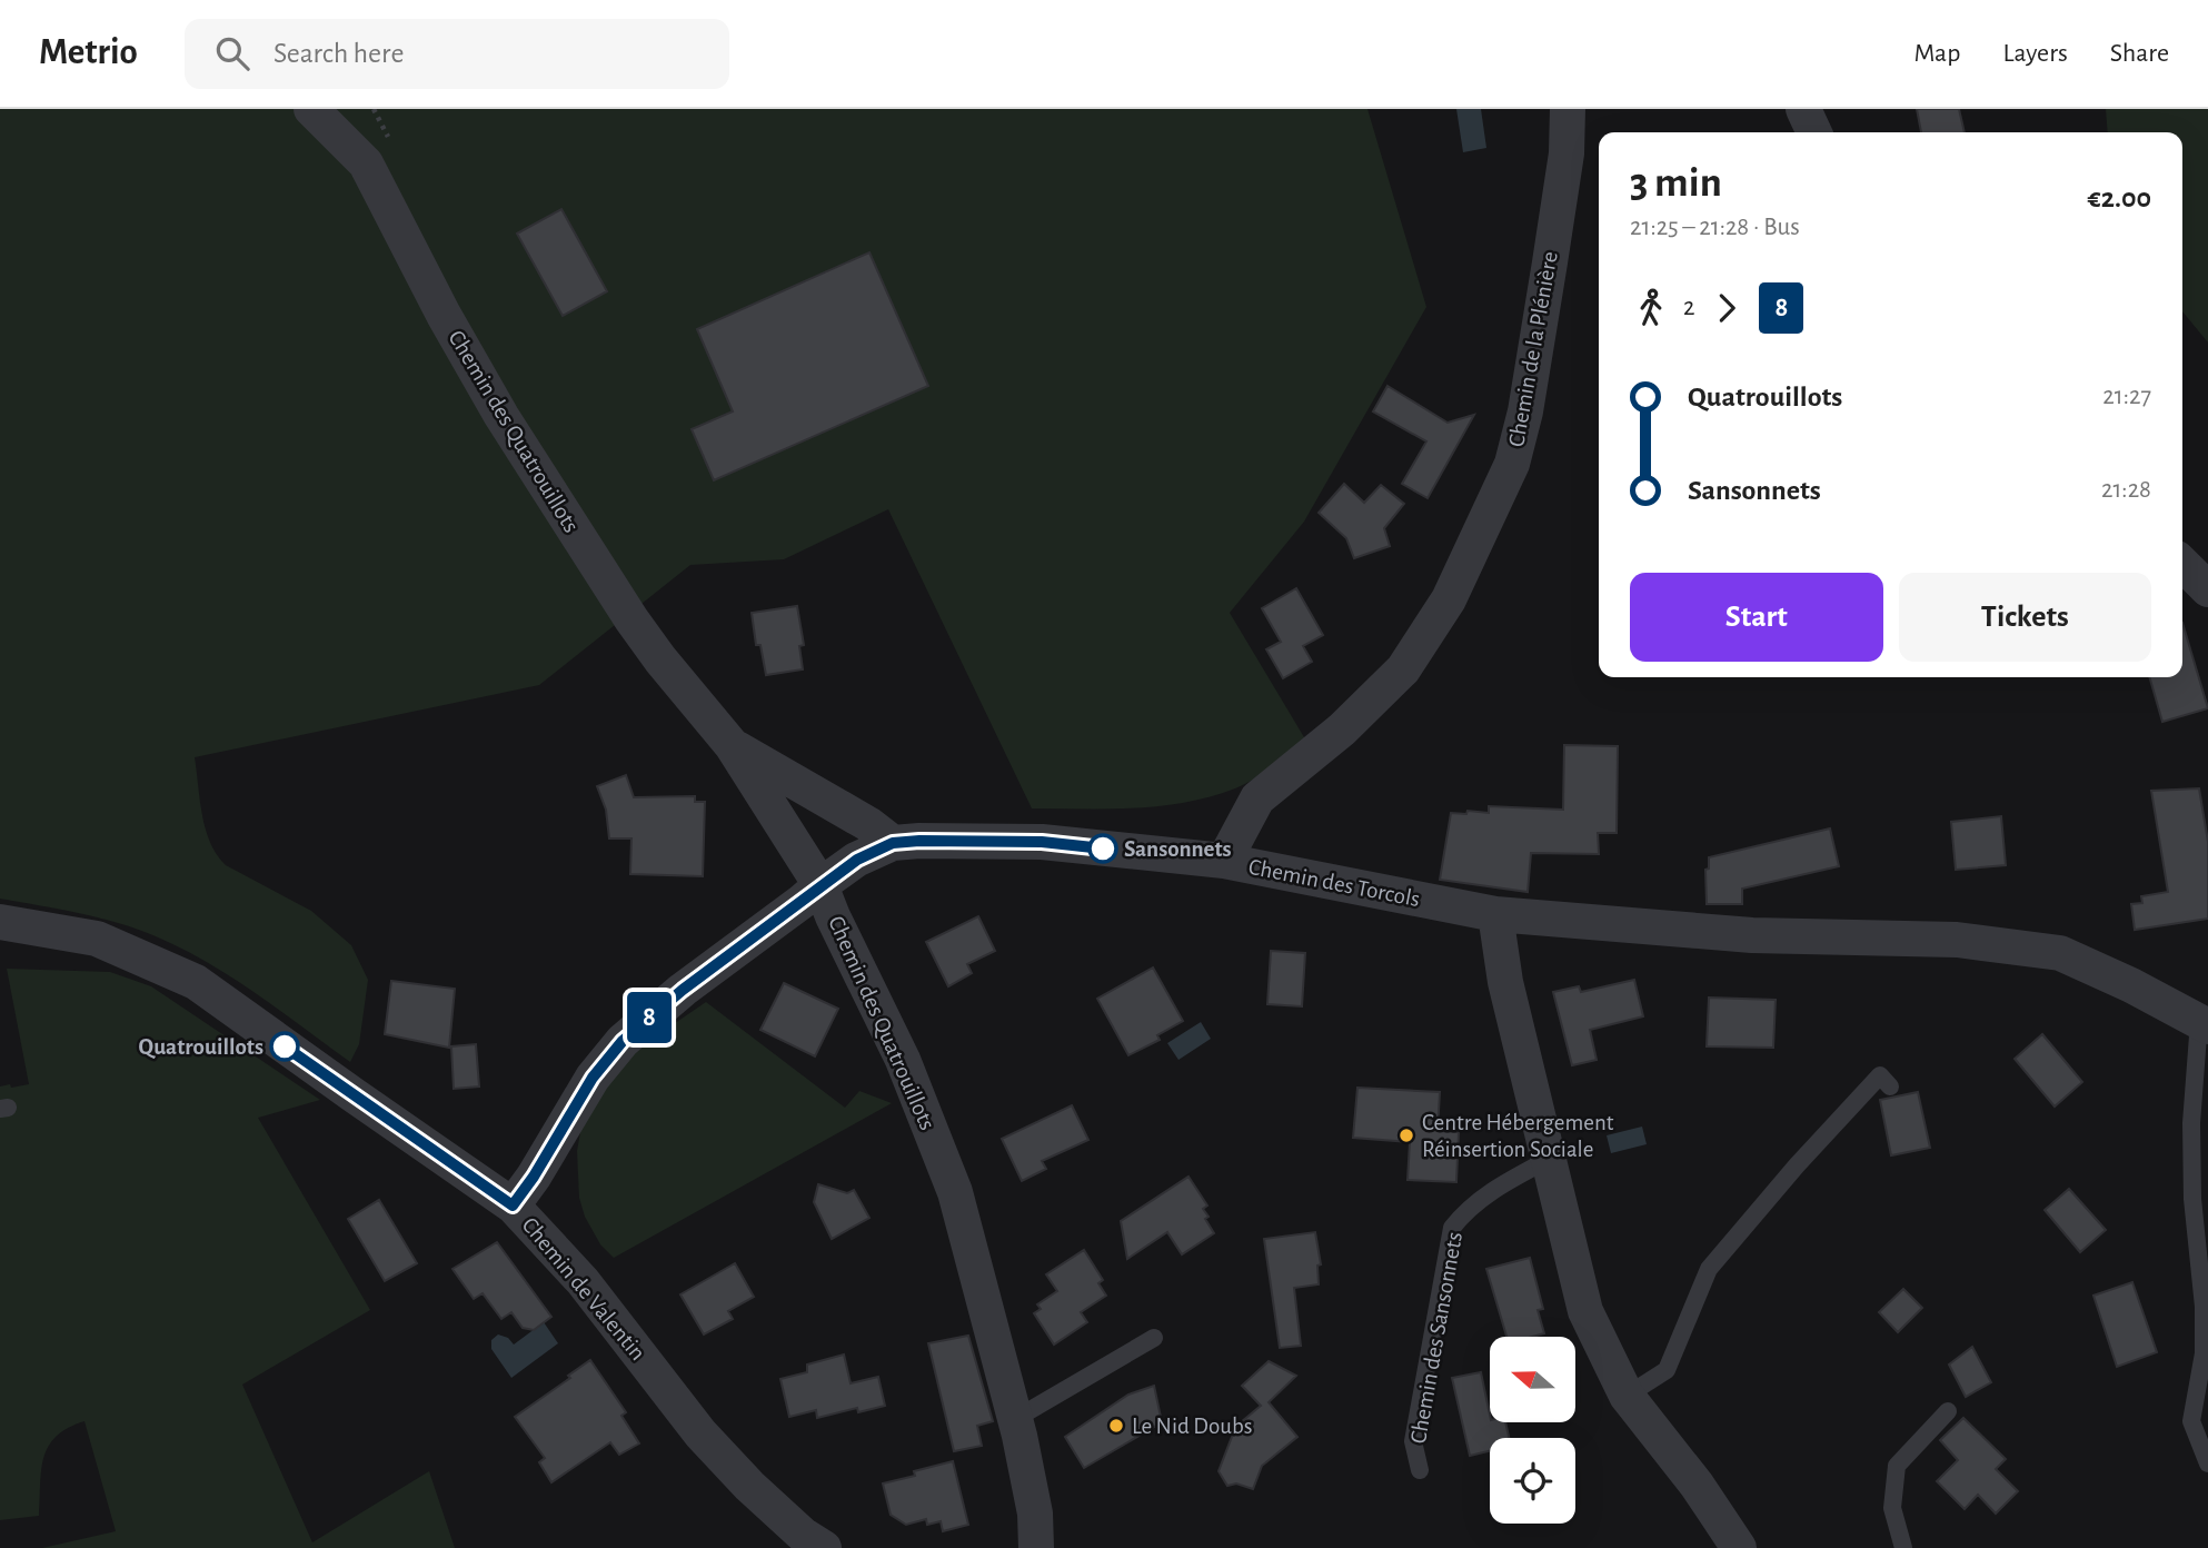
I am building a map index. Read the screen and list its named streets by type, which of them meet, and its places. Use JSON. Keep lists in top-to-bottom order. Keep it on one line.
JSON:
{"streets":{"street":["Chemin de la Plénière","Chemin des Quatrouillots","Chemin des Torcols","Chemin de Valentin"],"lane":["Chemin des Sansonnets"]},"crossings":[["Chemin de la Plénière","Chemin des Torcols"],["Chemin des Quatrouillots","Chemin des Torcols"],["Chemin des Torcols","Chemin de Valentin"]],"places":["Sansonnets","Quatrouillots","Centre Hébergement Réinsertion Sociale","Le Nid Doubs"],"lines":["bus line 8"],"north":"left","page":{"header":"Metrio","search":"Search here","nav":["Map","Layers","Share"],"on_map":"8","heading":["3 min","21:25 – 21:28 · Bus","€2.00"],"legs":["2","8"],"list":[{"name":"Quatrouillots","value":"21:27"},{"name":"Sansonnets","value":"21:28"}],"buttons":["Start","Tickets"]}}
